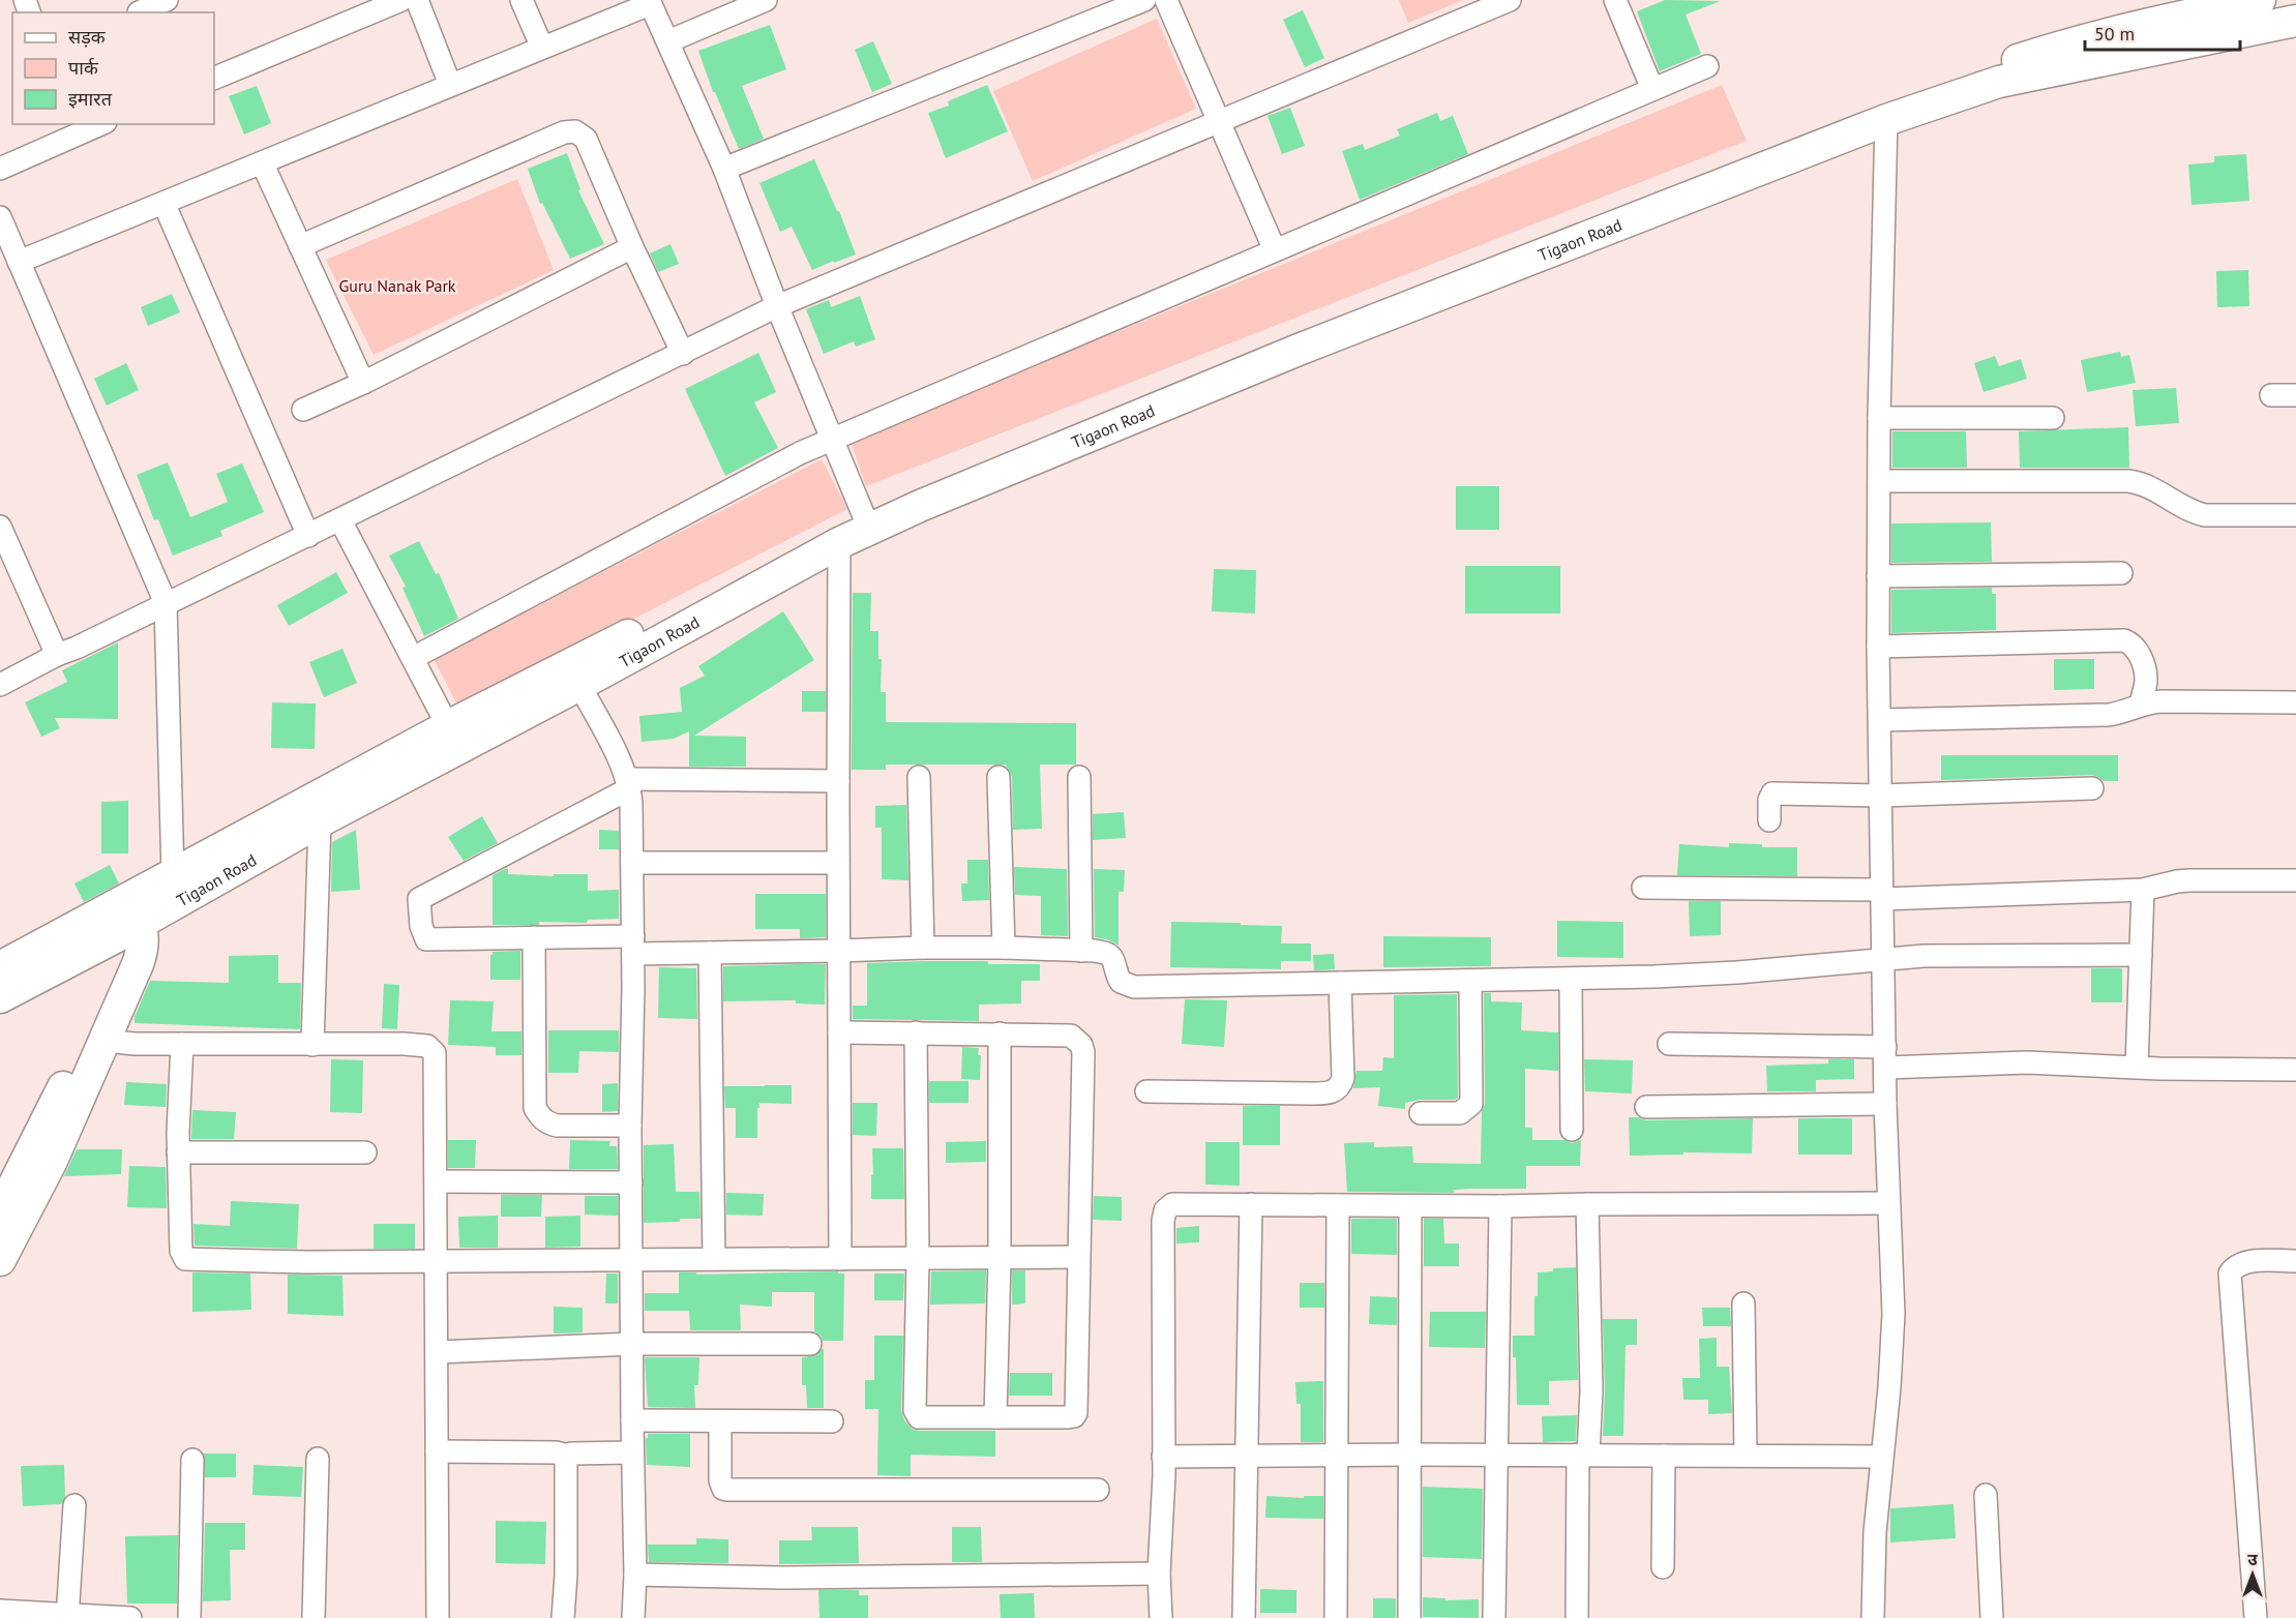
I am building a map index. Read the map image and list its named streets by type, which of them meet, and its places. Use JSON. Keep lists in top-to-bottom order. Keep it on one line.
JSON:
{"streets":{"street":["Tigaon Road"]},"parks":["Guru Nanak Park"],"legend":["सड़क","पार्क","इमारत"],"scale_bar":"50 m","north":"top"}
